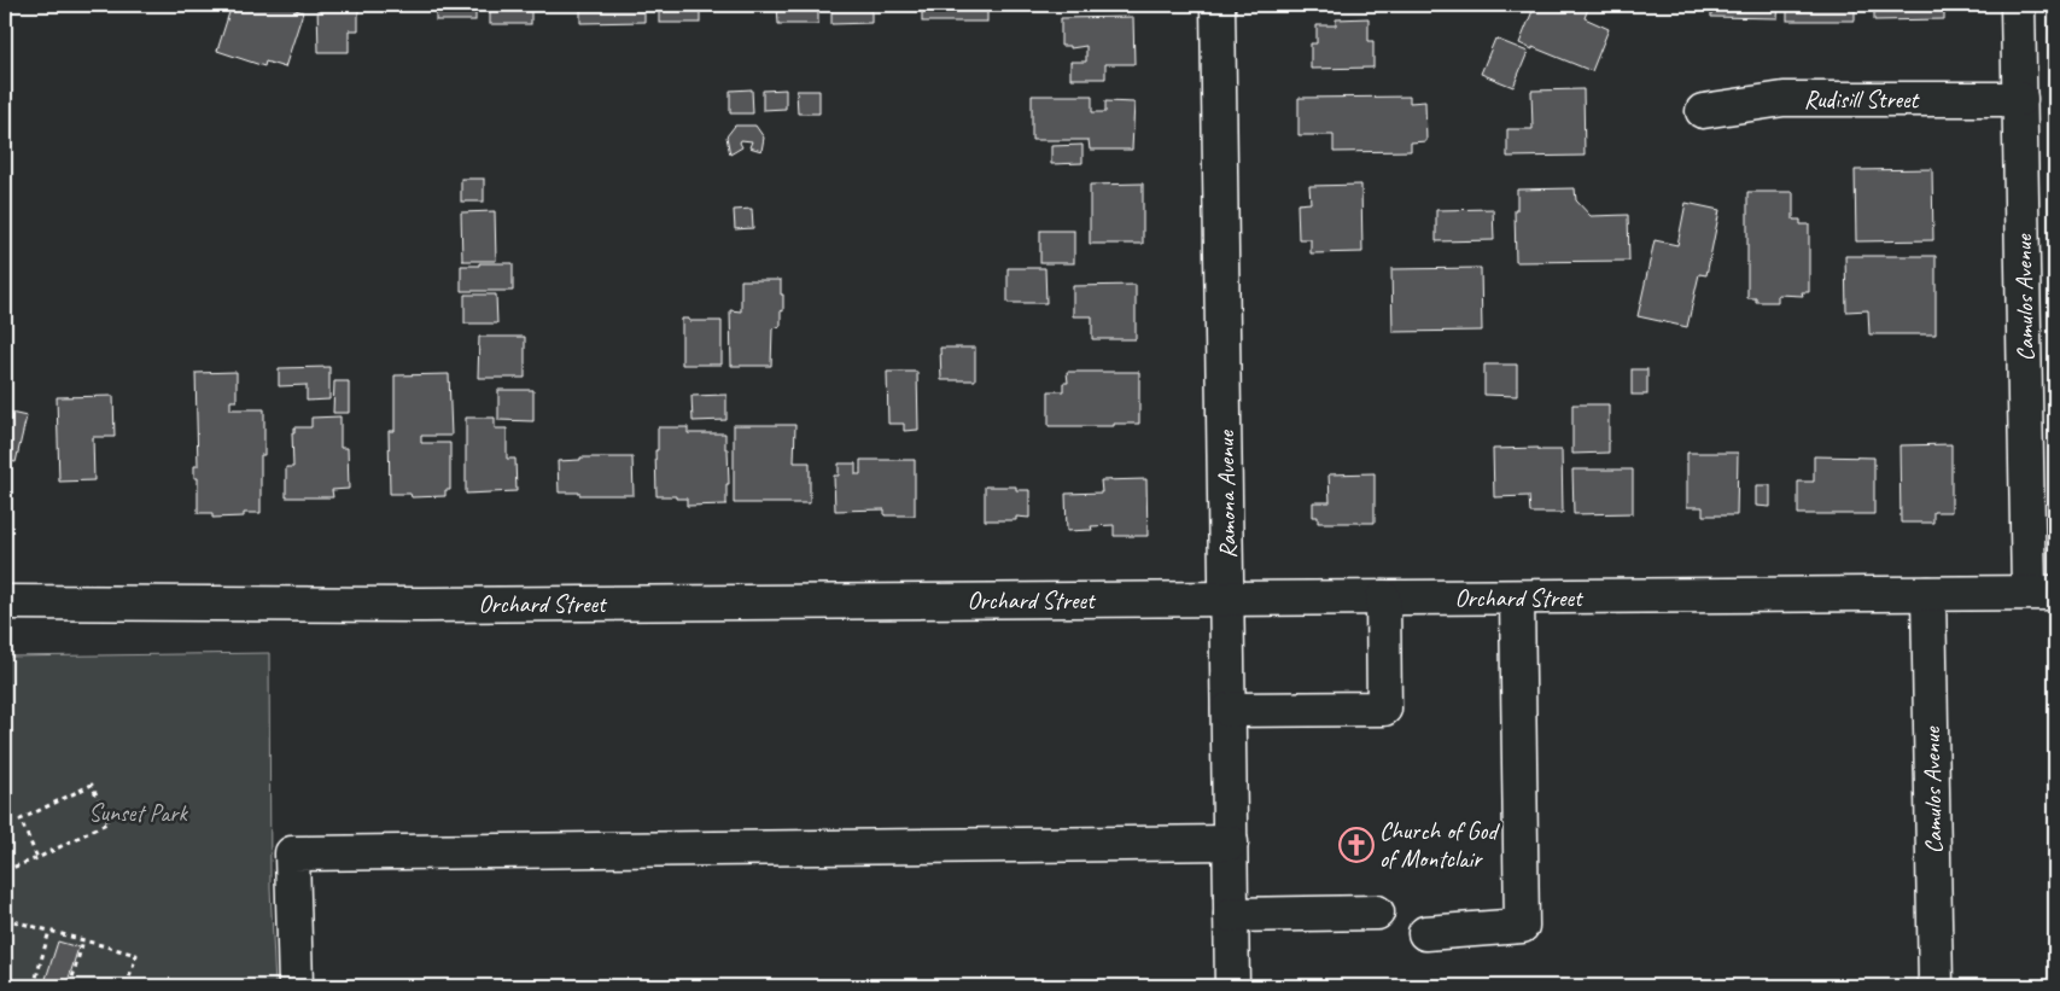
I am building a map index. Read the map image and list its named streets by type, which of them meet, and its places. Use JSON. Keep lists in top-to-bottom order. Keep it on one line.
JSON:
{"streets":{"street":["Rudisill Street","Camulos Avenue","Ramona Avenue","Orchard Street"]},"crossings":[["Rudisill Street","Camulos Avenue"],["Camulos Avenue","Orchard Street"],["Ramona Avenue","Orchard Street"]],"parks":["Sunset Park"],"places":{"church":["Church of God of Montclair"]}}
